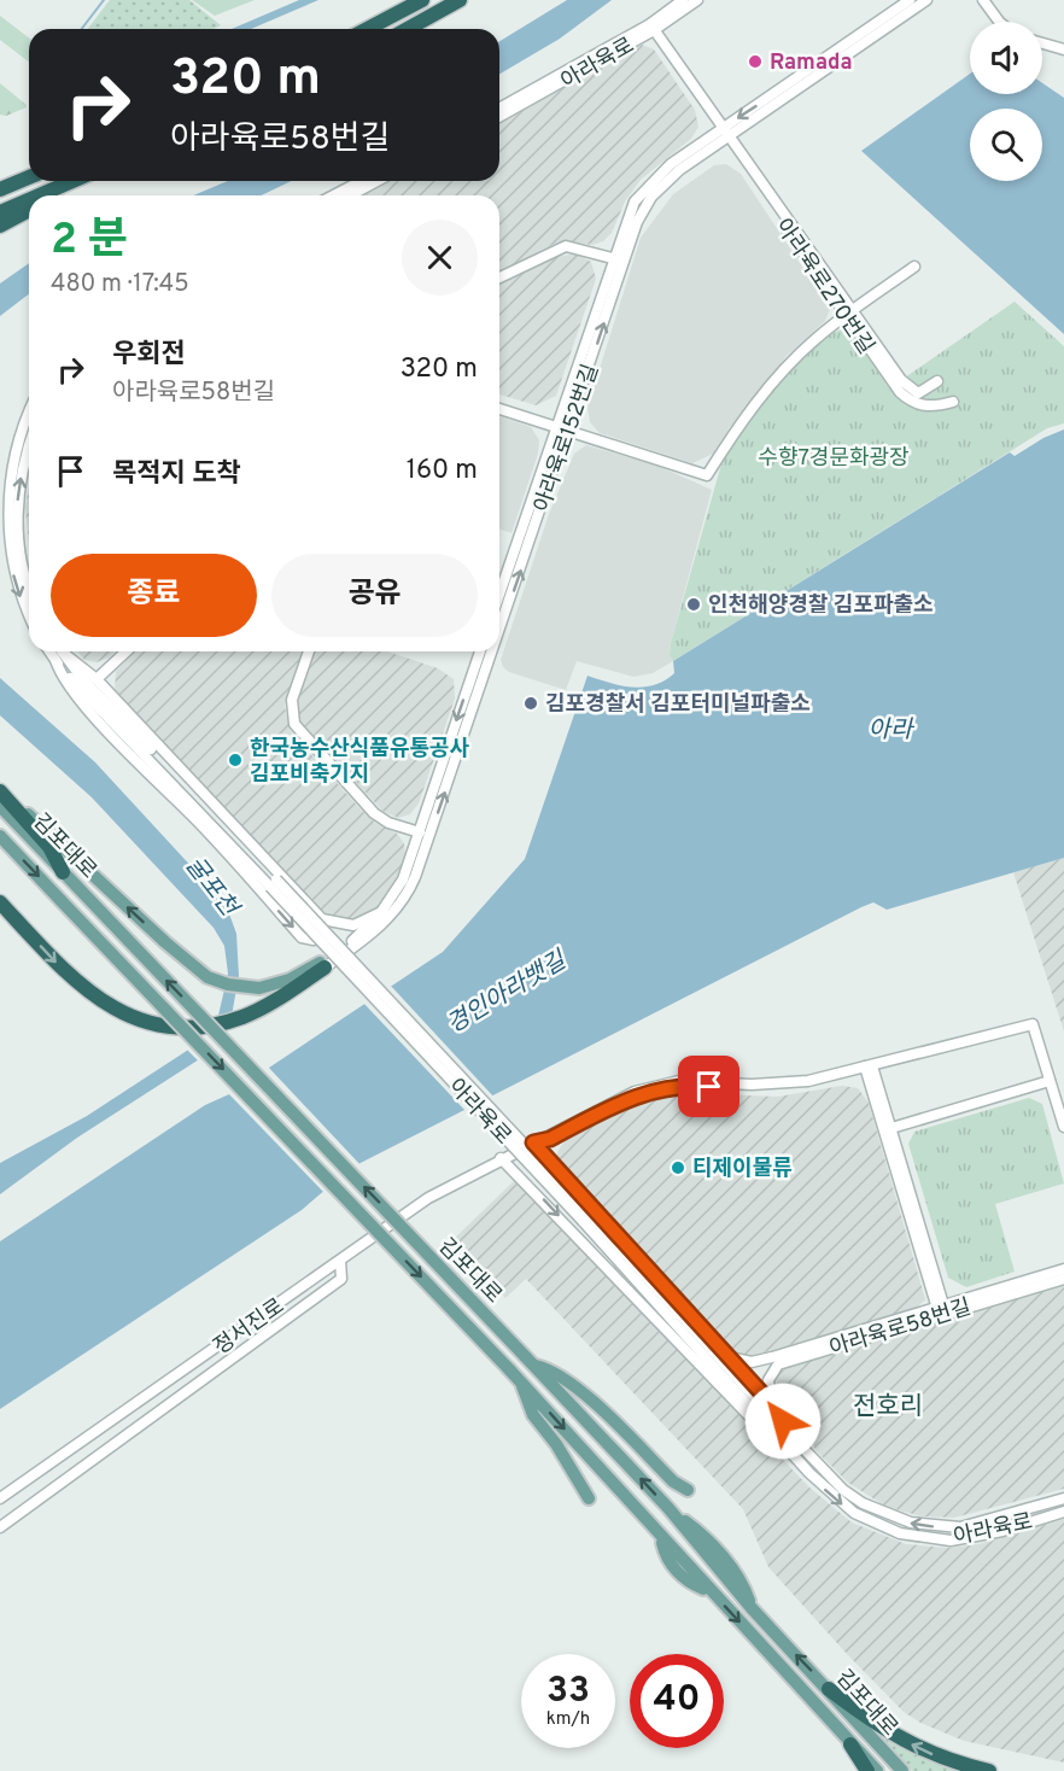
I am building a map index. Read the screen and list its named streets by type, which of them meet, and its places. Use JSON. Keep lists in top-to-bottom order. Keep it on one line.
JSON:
{"streets":{"main road":["김포대로"],"street":["아라육로","아라육로270번길","아라육로152번길","정서진로","아라육로58번길"]},"crossings":[["아라육로","아라육로270번길"],["아라육로270번길","아라육로152번길"]],"districts":["전호리"],"water":["아라","굴포천","경인아라뱃길"],"parks":["수향7경문화광장"],"places":["Ramada","인천해양경찰 김포파출소","김포경찰서 김포터미널파출소","한국농수산식품유통공사 김포비축기지","티제이물류"],"page":{"turn":["320 m","아라육로58번길"],"heading":["2 분","480 m · 17:45"],"list":[{"name":"우회전","note":"아라육로58번길","value":"320 m"},{"name":"목적지 도착","value":"160 m"}],"buttons":["종료","공유"],"speed":"33 km/h","limit":"40"}}
